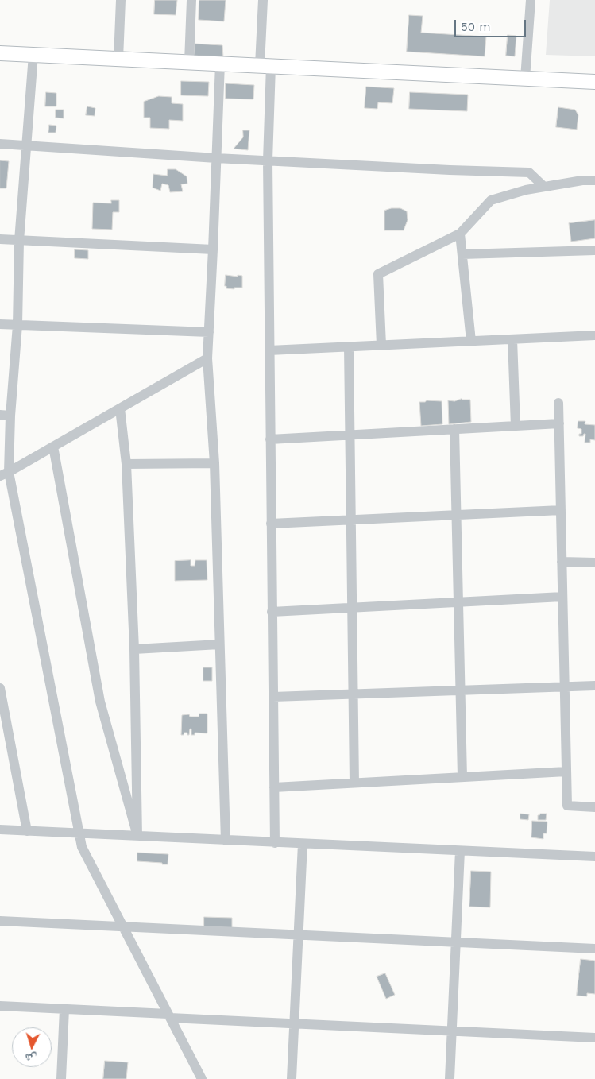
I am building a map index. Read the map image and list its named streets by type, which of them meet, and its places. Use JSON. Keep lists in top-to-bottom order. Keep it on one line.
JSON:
{"scale_bar":"50 m","north":"bottom"}
